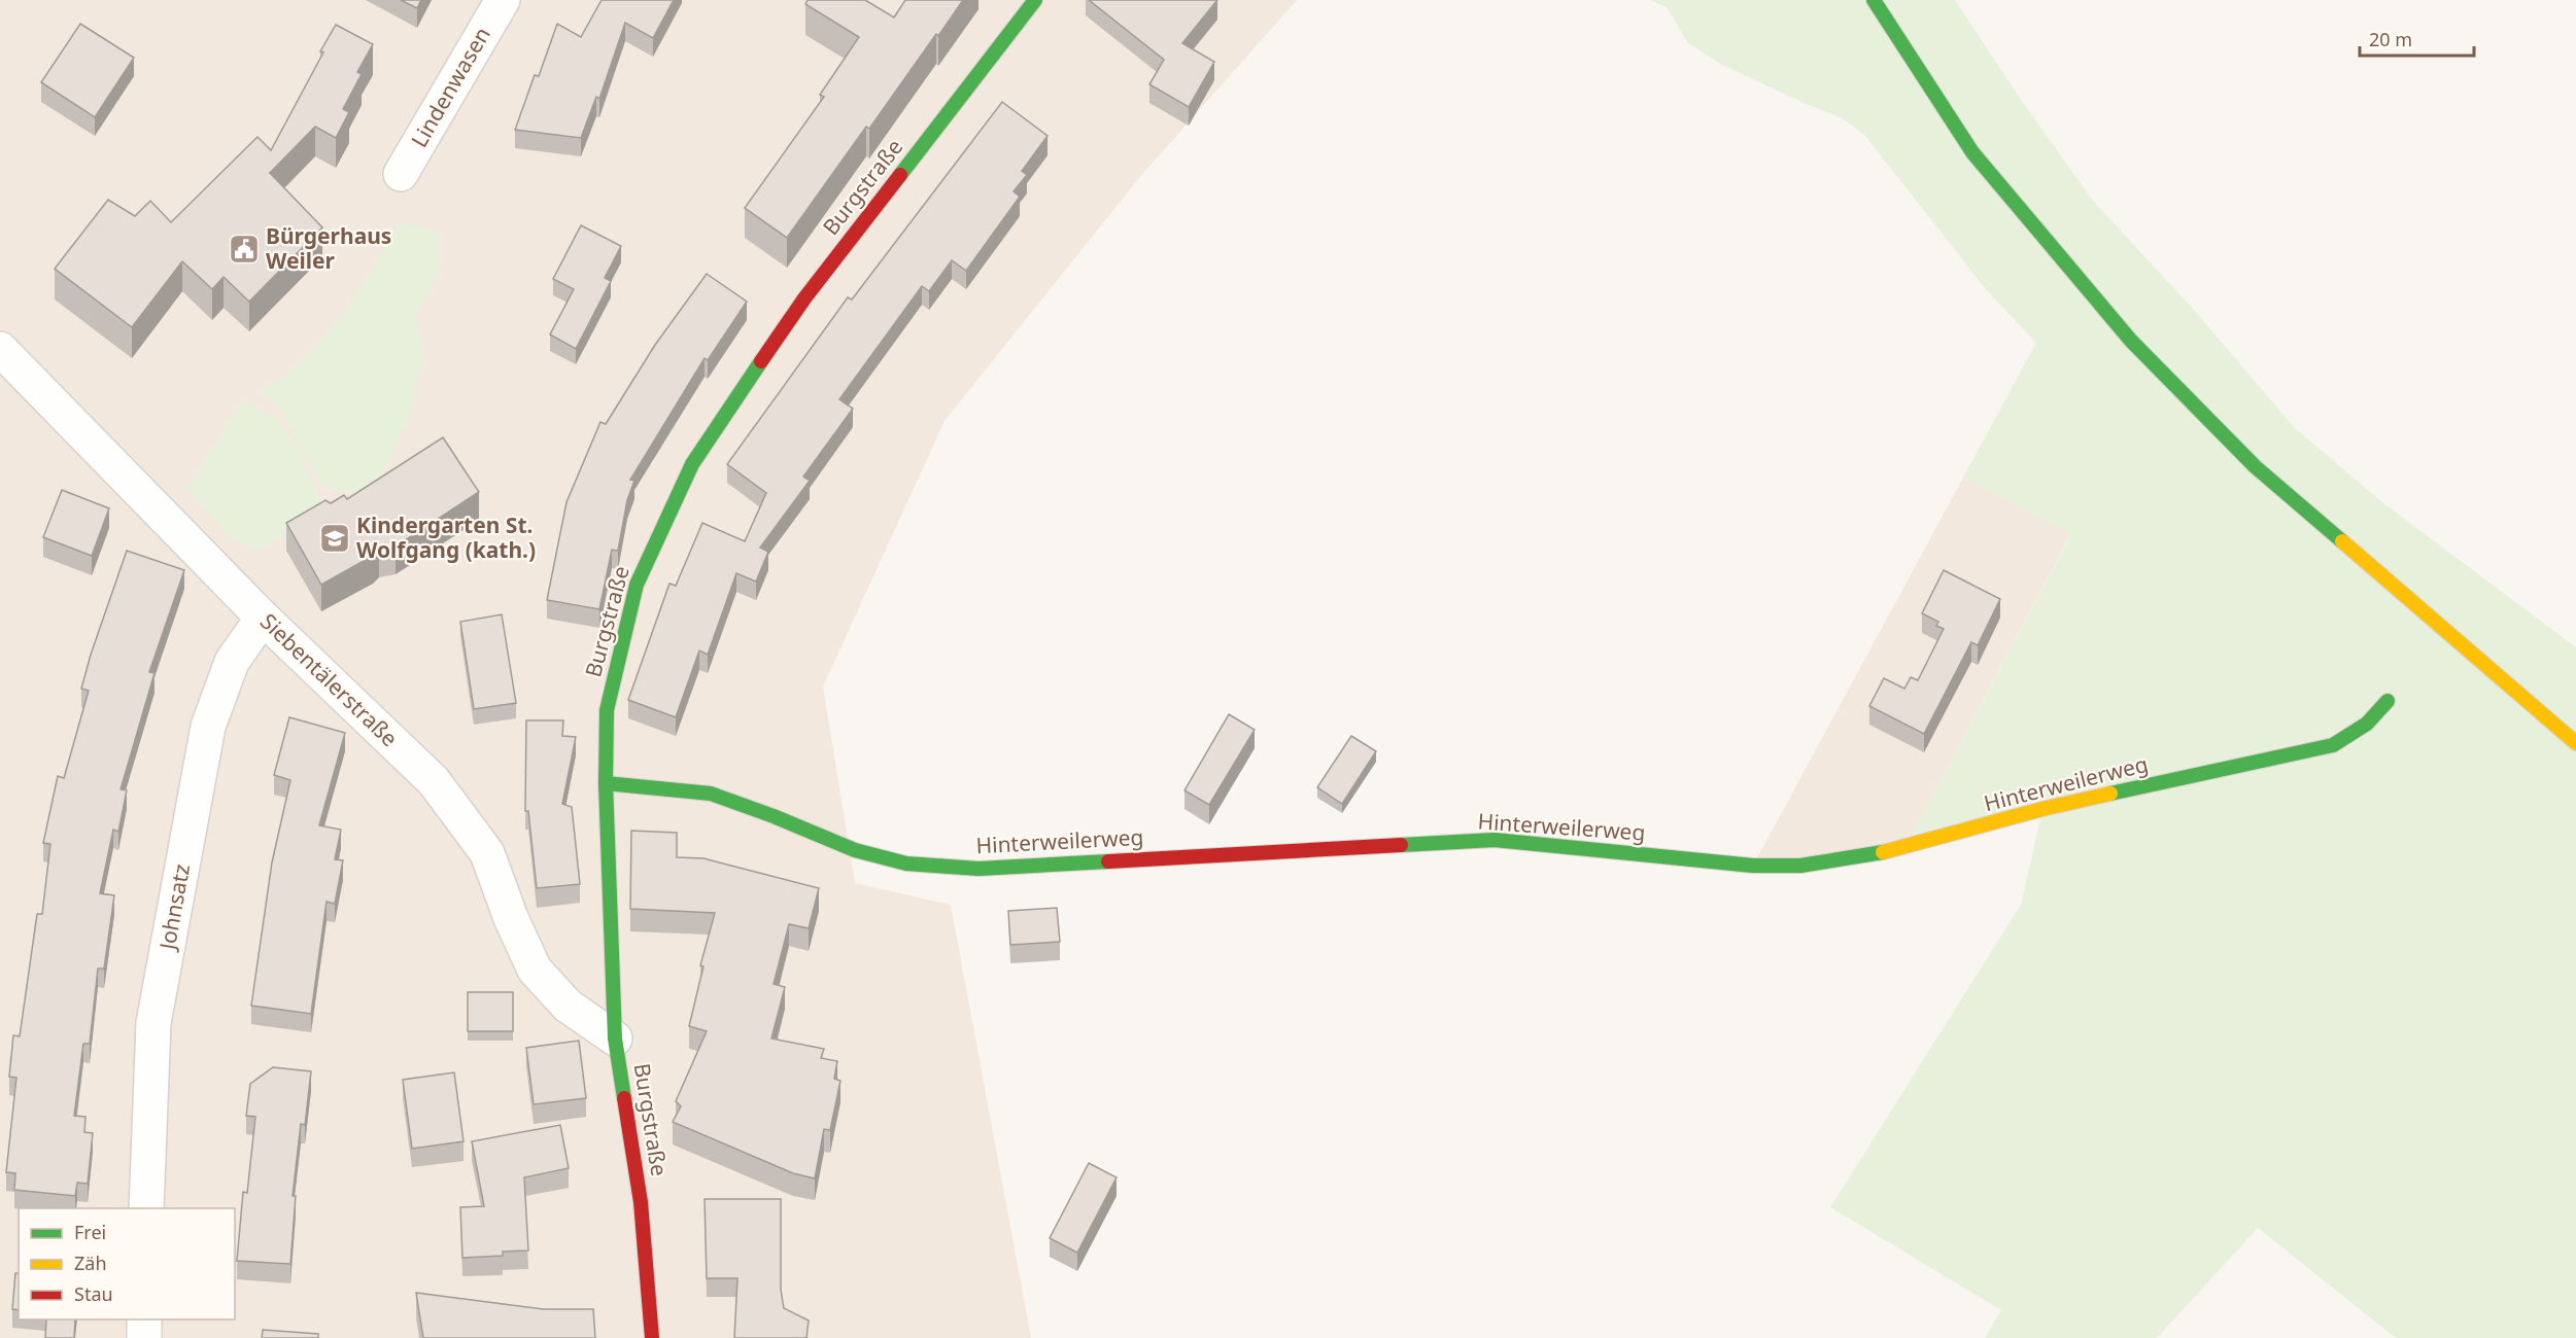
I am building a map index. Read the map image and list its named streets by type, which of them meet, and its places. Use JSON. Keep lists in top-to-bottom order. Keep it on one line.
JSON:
{"streets":{"street":["Lindenwasen","Burgstraße","Siebentälerstraße","Hinterweilerweg","Johnsatz"]},"crossings":[["Burgstraße","Siebentälerstraße"],["Burgstraße","Hinterweilerweg"],["Siebentälerstraße","Johnsatz"]],"places":{"public building":["Bürgerhaus Weiler"],"school or university":["Kindergarten St. Wolfgang (kath.)"]},"legend":["Frei","Zäh","Stau"],"scale_bar":"20 m"}
